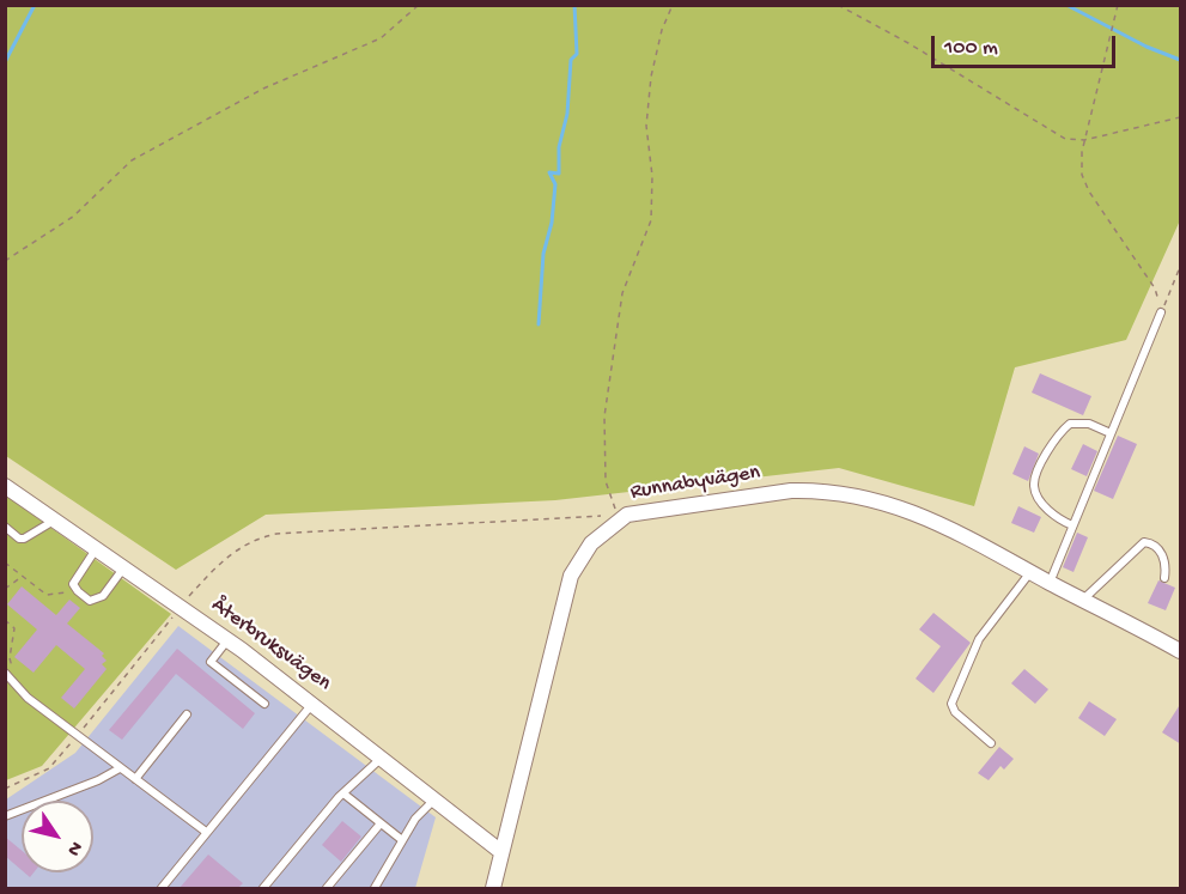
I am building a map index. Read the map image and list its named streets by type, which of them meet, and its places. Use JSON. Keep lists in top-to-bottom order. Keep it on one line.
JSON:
{"streets":{"street":["Runnabyvägen","Återbruksvägen"]},"crossings":[["Runnabyvägen","Återbruksvägen"]],"scale_bar":"100 m","north":"bottom right"}
